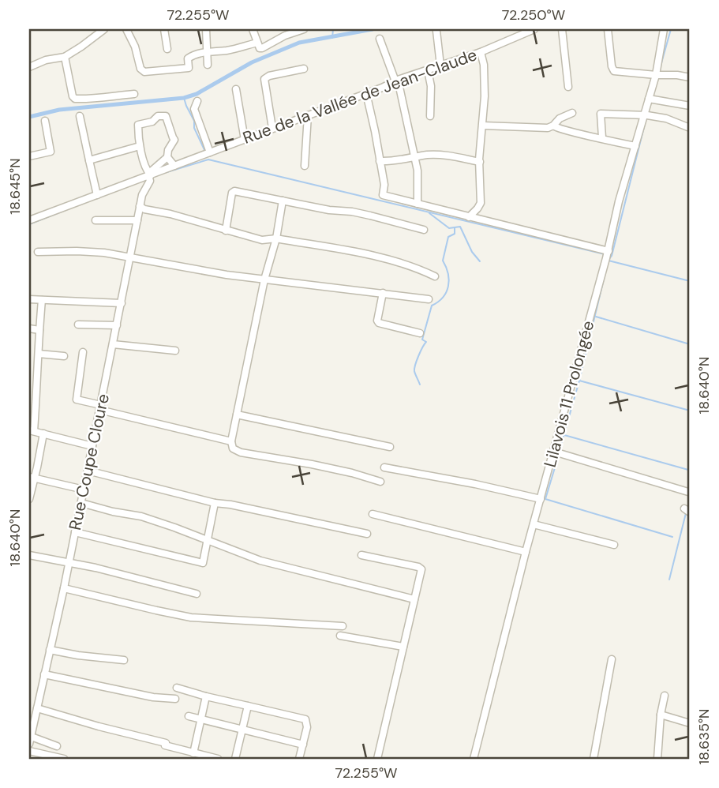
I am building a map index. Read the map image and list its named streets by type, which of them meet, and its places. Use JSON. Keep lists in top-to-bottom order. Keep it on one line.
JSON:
{"streets":{"street":["Rue de la Vallée de Jean-Claude","Lilavois 11 Prolongée","Rue Coupe Cloure"]},"crossings":[["Rue de la Vallée de Jean-Claude","Rue Coupe Cloure"]],"coordinates":["72.255°W","72.250°W","18.645°N","18.640°N","18.635°N"]}
